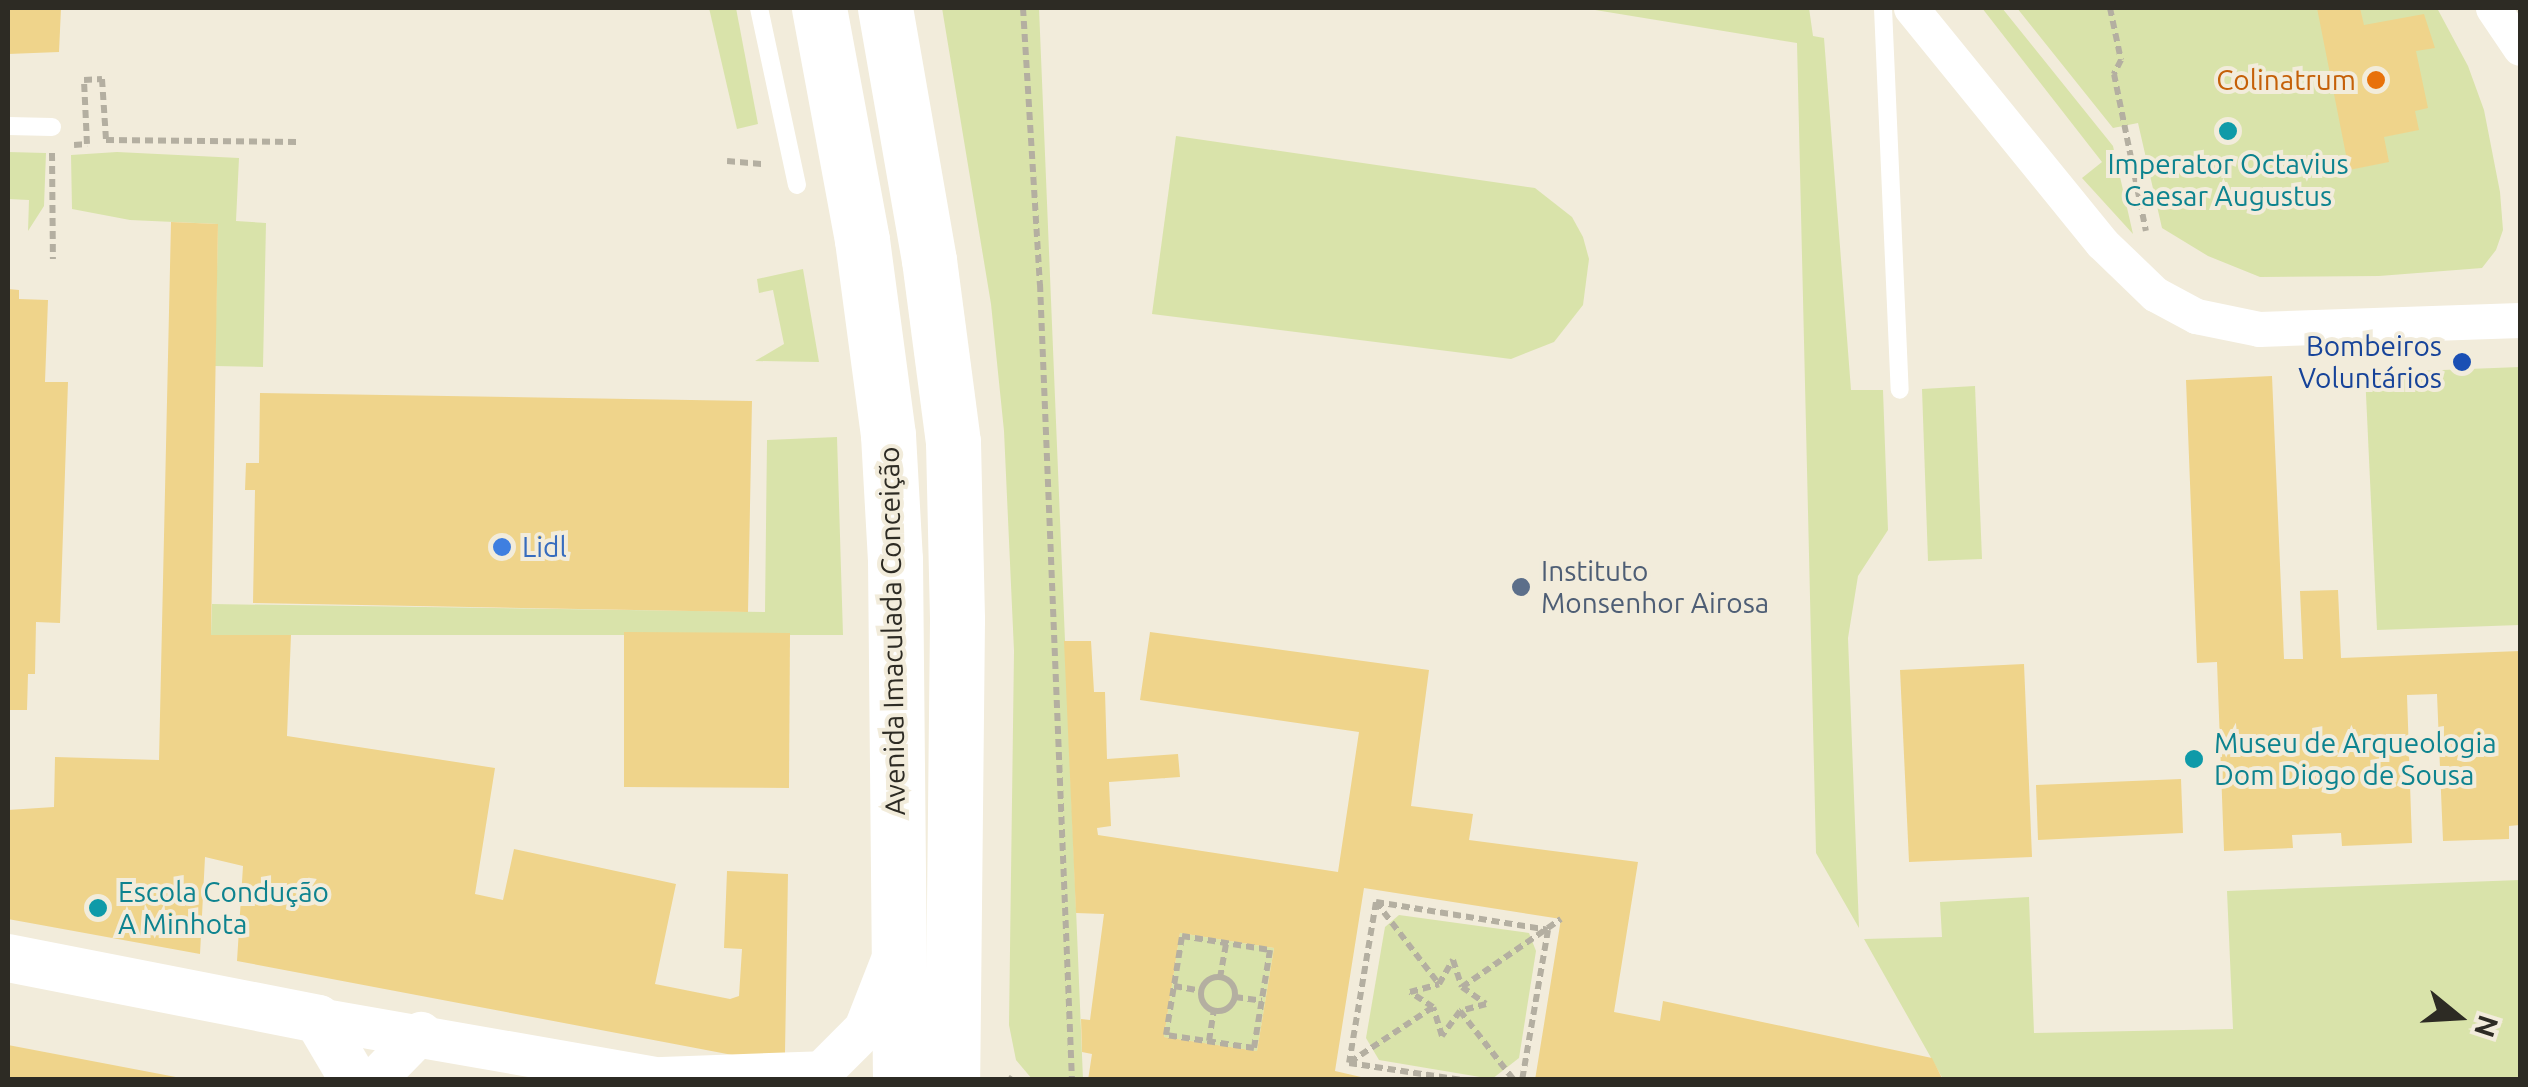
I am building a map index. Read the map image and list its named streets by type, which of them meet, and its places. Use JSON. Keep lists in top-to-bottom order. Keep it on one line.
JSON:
{"streets":{"main road":["Avenida Imaculada Conceição"]},"places":["Colinatrum","Imperator Octavius Caesar Augustus","Bombeiros Voluntários","Lidl","Instituto Monsenhor Airosa","Museu de Arqueologia Dom Diogo de Sousa","Escola Condução A Minhota"],"north":"right"}
